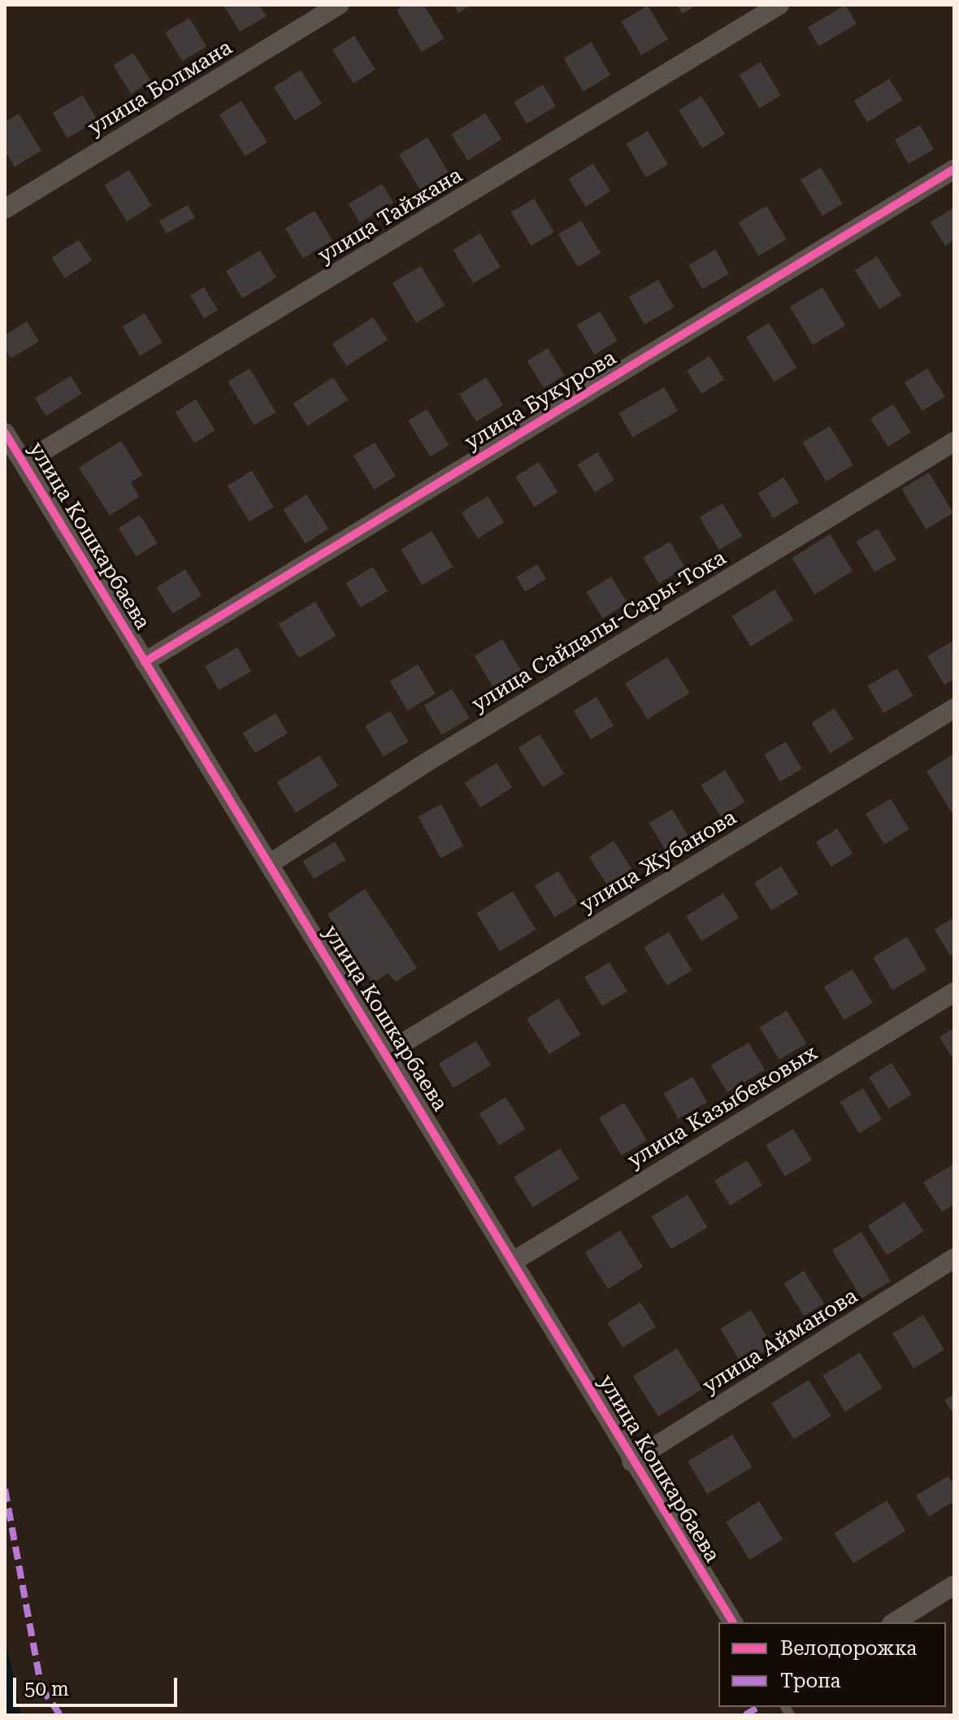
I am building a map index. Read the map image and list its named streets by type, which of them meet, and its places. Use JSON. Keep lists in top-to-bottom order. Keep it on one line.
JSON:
{"streets":{"street":["улица Болмана","улица Тайжана","улица Букурова","улица Кошкарбаева","улица Сайдалы-Сары-Тока","улица Жубанова","улица Казыбековых","улица Айманова"]},"crossings":[["улица Тайжана","улица Кошкарбаева"],["улица Букурова","улица Кошкарбаева"],["улица Кошкарбаева","улица Сайдалы-Сары-Тока"],["улица Кошкарбаева","улица Жубанова"],["улица Кошкарбаева","улица Казыбековых"],["улица Кошкарбаева","улица Айманова"]],"legend":["Велодорожка","Тропа"],"scale_bar":"50 m"}
